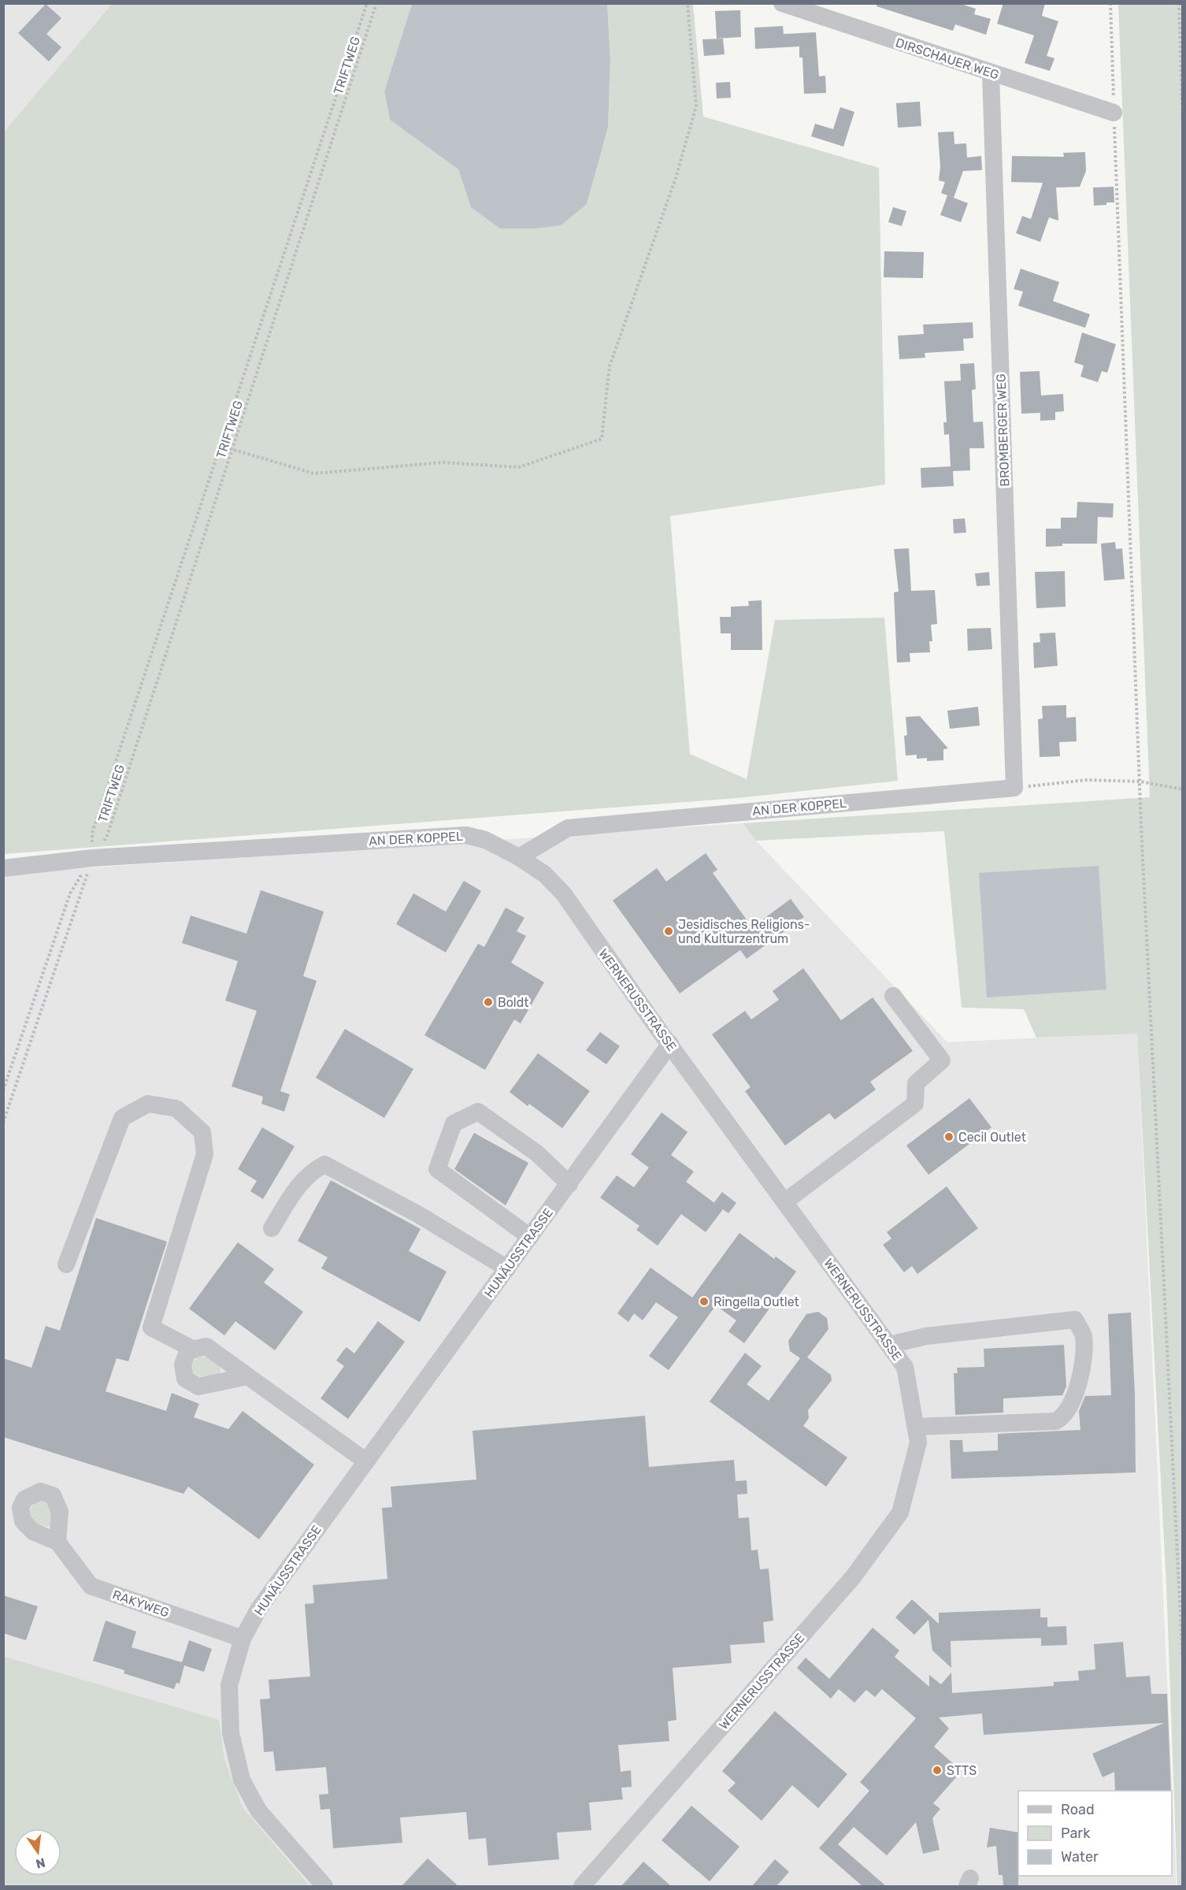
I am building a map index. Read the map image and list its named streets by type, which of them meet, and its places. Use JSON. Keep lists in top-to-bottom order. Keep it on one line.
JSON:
{"streets":{"street":["DIRSCHAUER WEG","BROMBERGER WEG","AN DER KOPPEL","WERNERUSSTRASSE","HUNÄUSSTRASSE","RAKYWEG"],"path":["TRIFTWEG"]},"crossings":[["DIRSCHAUER WEG","BROMBERGER WEG"],["TRIFTWEG","AN DER KOPPEL"],["BROMBERGER WEG","AN DER KOPPEL"],["AN DER KOPPEL","WERNERUSSTRASSE"],["WERNERUSSTRASSE","HUNÄUSSTRASSE"],["HUNÄUSSTRASSE","RAKYWEG"]],"places":["Jesidisches Religions- und Kulturzentrum","Boldt","Cecil Outlet","Ringella Outlet","STTS"],"legend":["Road","Park","Water"],"north":"bottom"}
